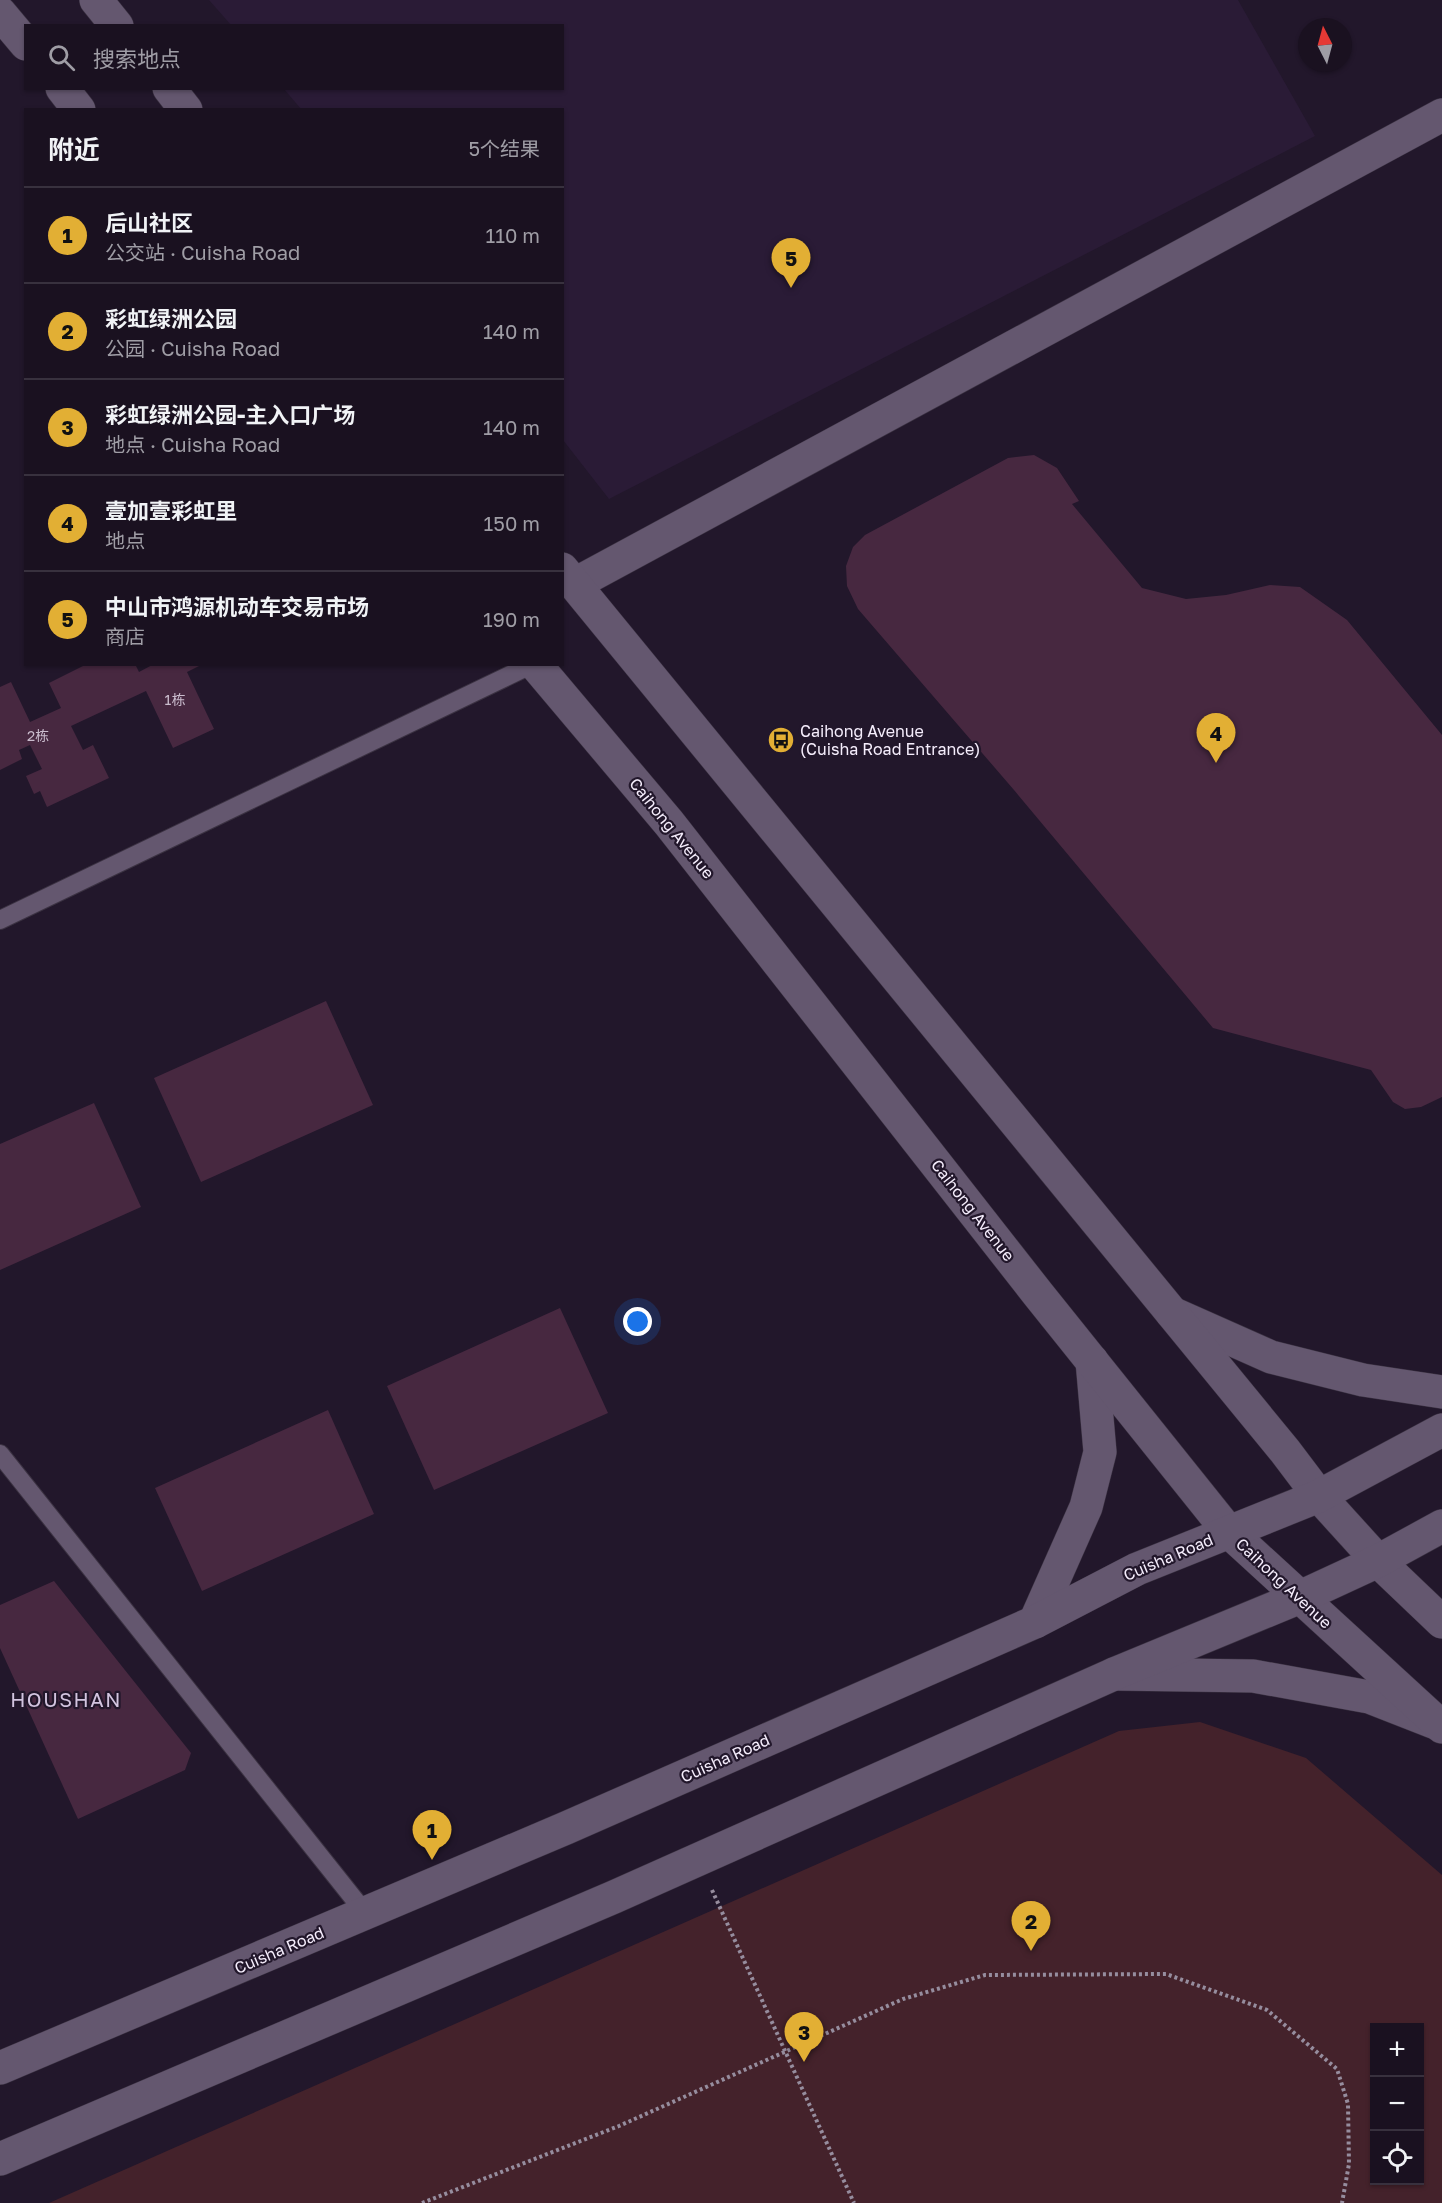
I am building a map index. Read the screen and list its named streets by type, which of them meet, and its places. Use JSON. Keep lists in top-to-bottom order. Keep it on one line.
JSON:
{"streets":{"main road":["Caihong Avenue","Cuisha Road"]},"crossings":[["Caihong Avenue","Cuisha Road"]],"districts":["HOUSHAN"],"places":{"bus stop":["Caihong Avenue (Cuisha Road Entrance)"]},"house_numbers":["1栋","2栋"],"north":"top","page":{"search":"搜索地点","heading":["附近","5个结果"],"list":[{"mark":"1","name":"后山社区","note":"公交站 · Cuisha Road","value":"110 m"},{"mark":"2","name":"彩虹绿洲公园","note":"公园 · Cuisha Road","value":"140 m"},{"mark":"3","name":"彩虹绿洲公园-主入口广场","note":"地点 · Cuisha Road","value":"140 m"},{"mark":"4","name":"壹加壹彩虹里","note":"地点","value":"150 m"},{"mark":"5","name":"中山市鸿源机动车交易市场","note":"商店","value":"190 m"}],"pins":["5","4","1","2","3"],"map_buttons":["+","−"]}}
